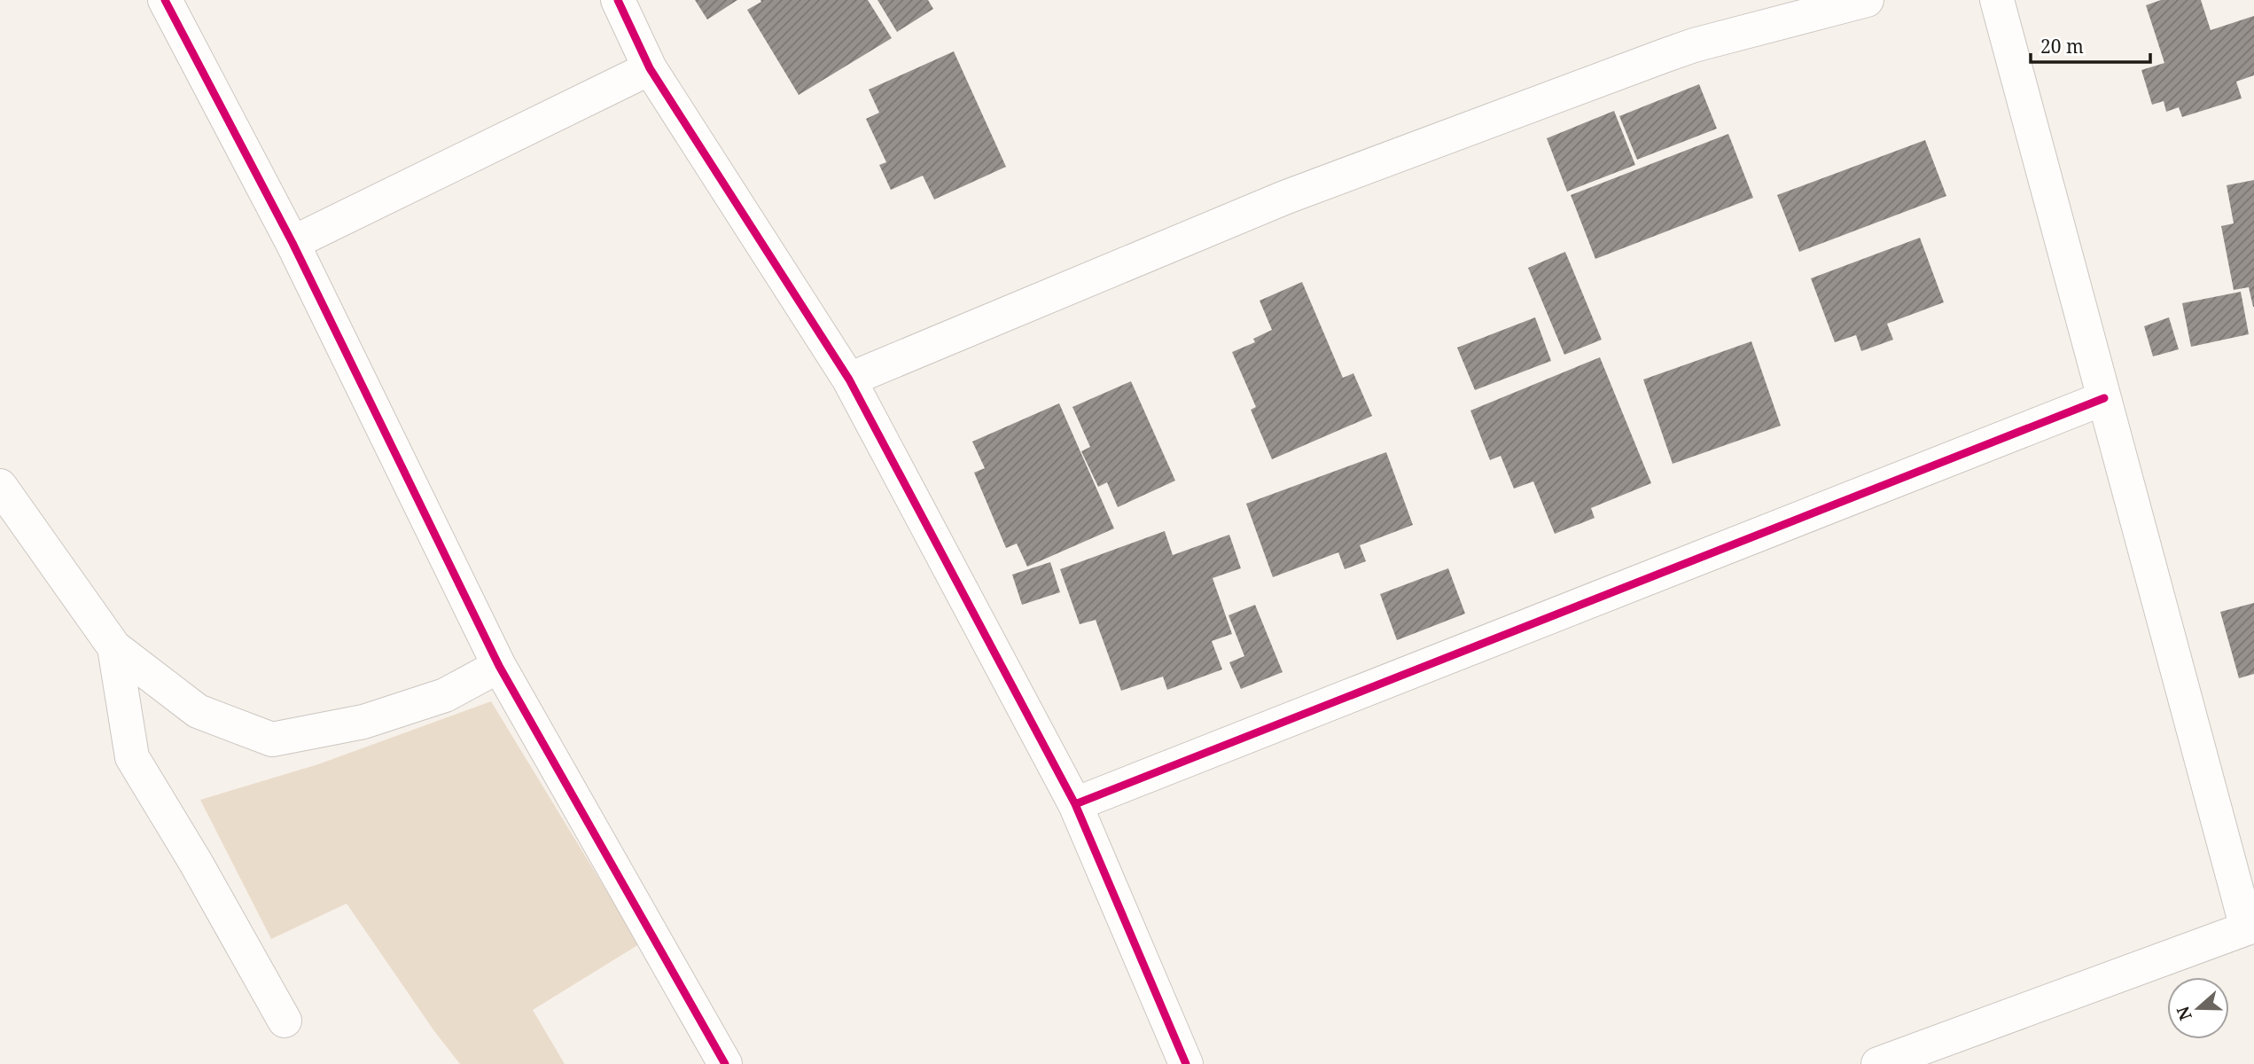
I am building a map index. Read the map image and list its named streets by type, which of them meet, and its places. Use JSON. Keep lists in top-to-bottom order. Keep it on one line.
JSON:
{"scale_bar":"20 m","north":"left"}
